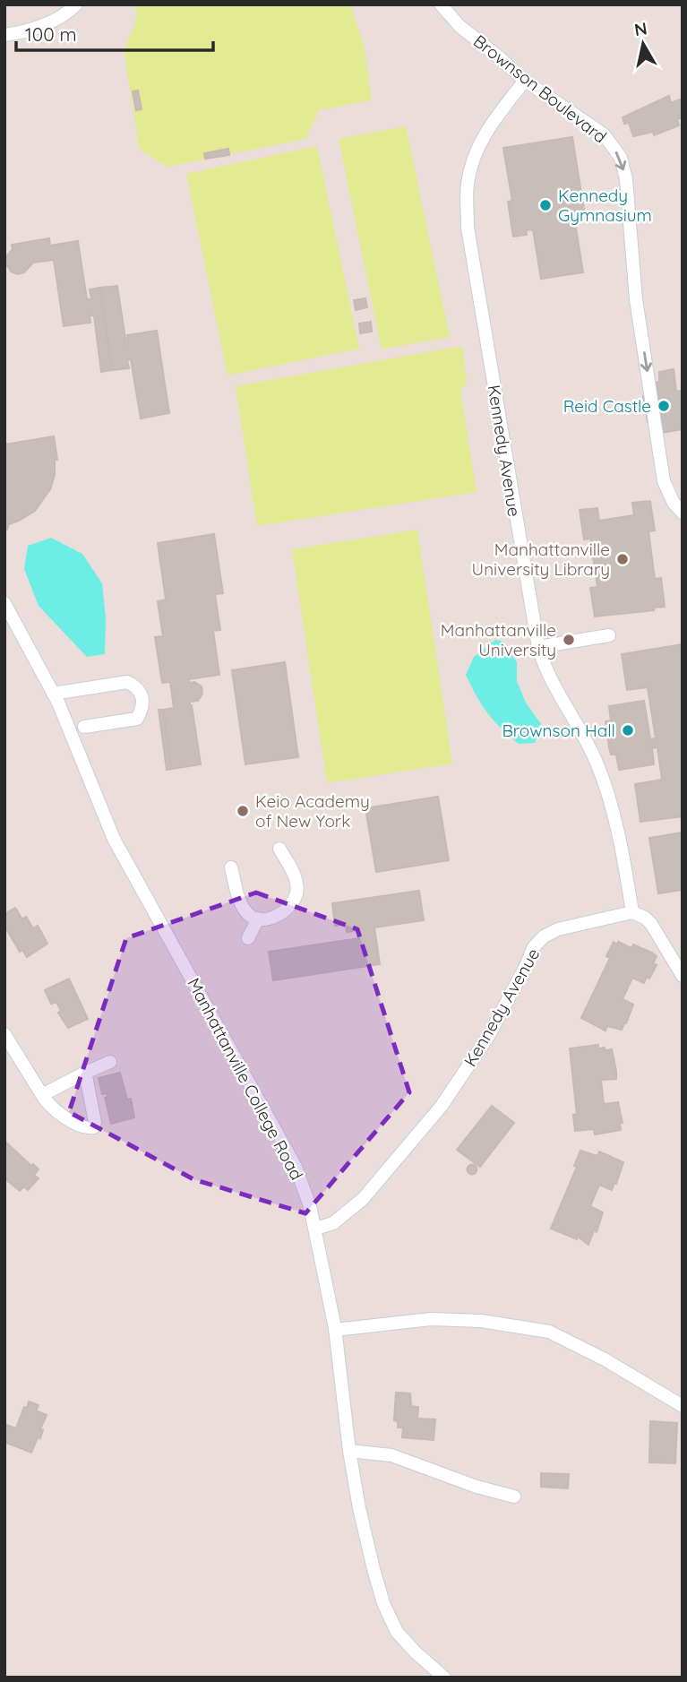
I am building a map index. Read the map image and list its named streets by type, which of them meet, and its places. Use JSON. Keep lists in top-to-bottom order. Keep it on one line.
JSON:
{"streets":{"street":["Brownson Boulevard","Kennedy Avenue","Manhattanville College Road"]},"crossings":[["Brownson Boulevard","Kennedy Avenue"],["Kennedy Avenue","Manhattanville College Road"]],"one_way":["Brownson Boulevard"],"places":["Kennedy Gymnasium","Reid Castle","Manhattanville University Library","Manhattanville University","Brownson Hall","Keio Academy of New York"],"scale_bar":"100 m","north":"top"}
